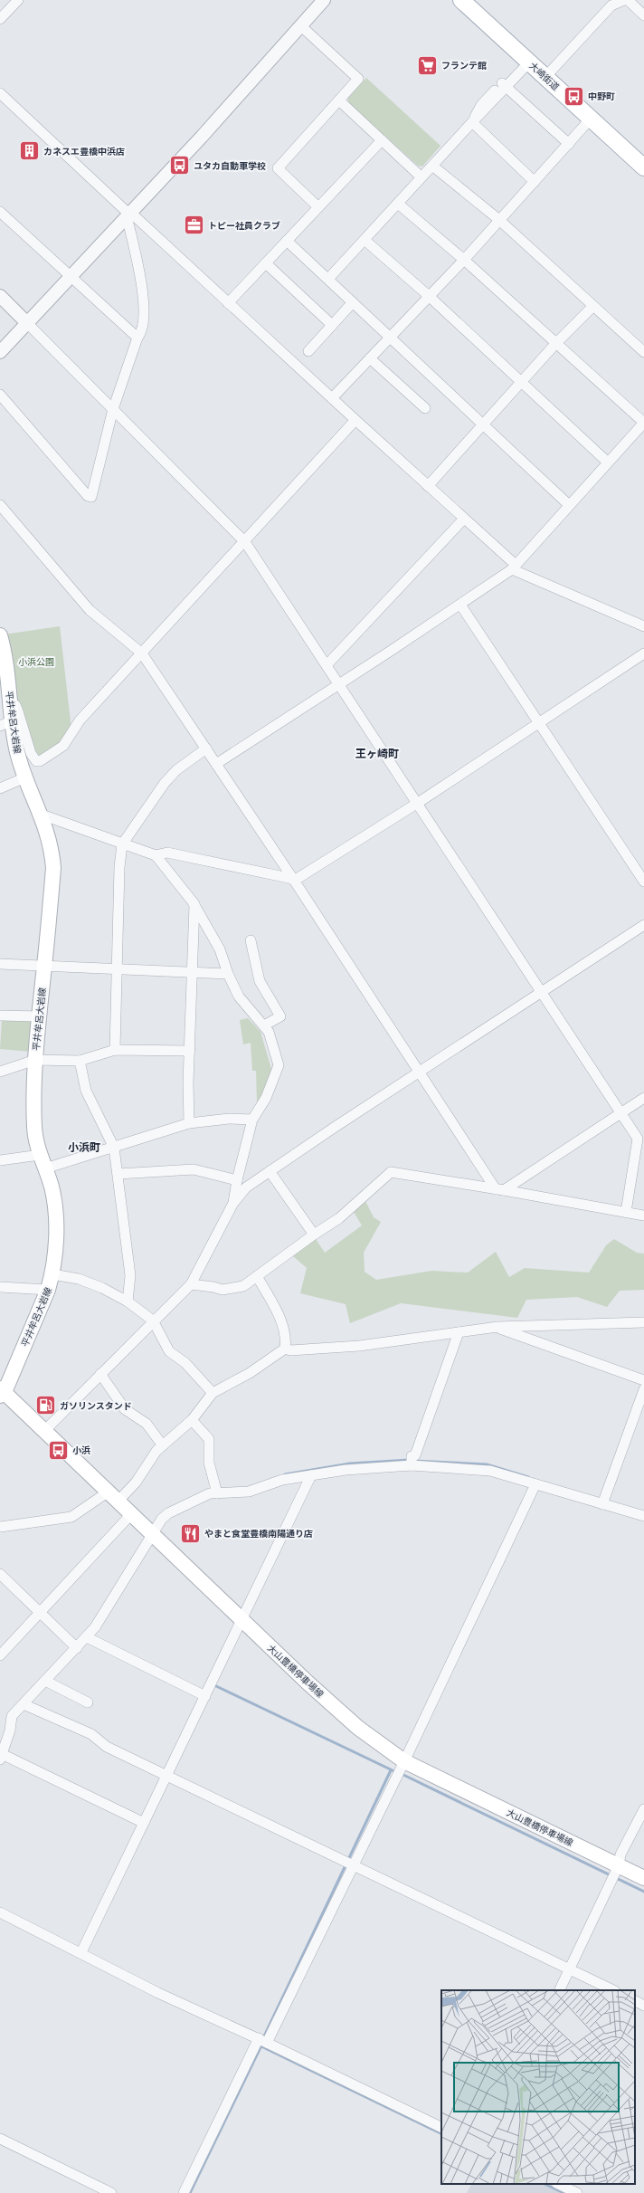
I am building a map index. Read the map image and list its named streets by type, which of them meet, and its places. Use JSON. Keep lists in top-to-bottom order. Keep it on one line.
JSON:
{"streets":{"main road":["大崎街道","平井牟呂大岩線","大山豊橋停車場線"]},"crossings":[["平井牟呂大岩線","大山豊橋停車場線"]],"districts":["王ヶ崎町","小浜町"],"parks":["小浜公園"],"places":{"supermarket":["フランテ館"],"bus stop":["中野町","ユタカ自動車学校","小浜"],"building":["カネスエ豊橋中浜店"],"office":["トピー社員クラブ"],"fuel station":["ガソリンスタンド"],"restaurant":["やまと食堂豊橋南陽通り店"]}}
